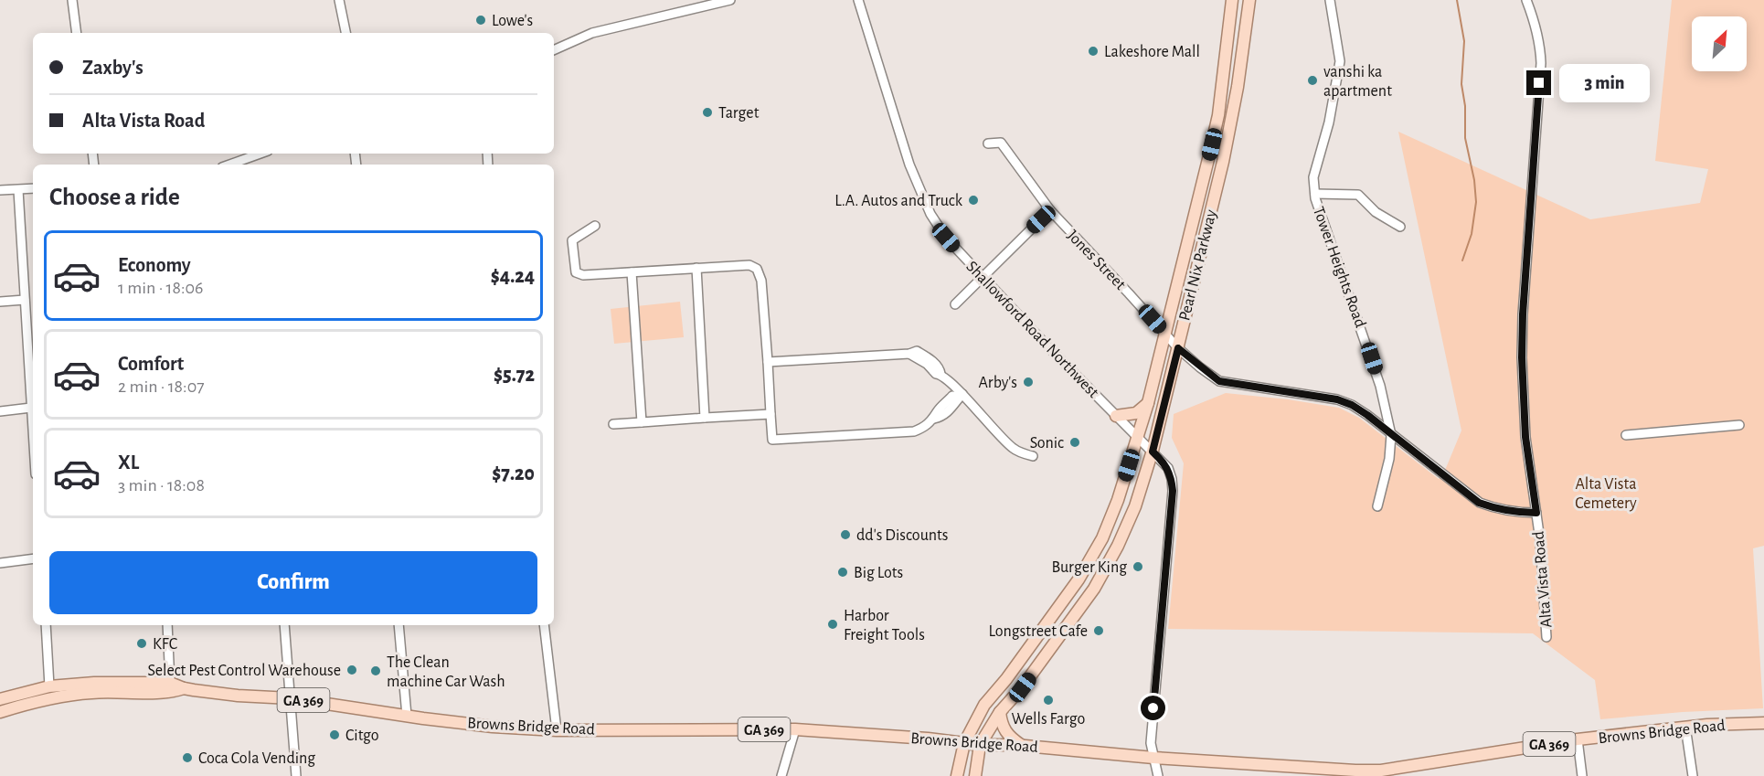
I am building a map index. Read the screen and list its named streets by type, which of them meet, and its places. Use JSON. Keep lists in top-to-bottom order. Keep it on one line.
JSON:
{"streets":{"main road":["Pearl Nix Parkway","GA 369","Browns Bridge Road"],"street":["Jones Street","Tower Heights Road","Shallowford Road Northwest","Alta Vista Road"]},"crossings":[["Jones Street","Pearl Nix Parkway"],["Jones Street","Tower Heights Road"],["Jones Street","Alta Vista Road"],["Pearl Nix Parkway","Shallowford Road Northwest"],["Pearl Nix Parkway","Browns Bridge Road"],["Shallowford Road Northwest","Browns Bridge Road"]],"parks":["Alta Vista Cemetery"],"places":["Lowe's","Lakeshore Mall","vanshi ka apartment","Target","L.A. Autos and Truck","Arby's","Sonic","dd's Discounts","Burger King","Big Lots","Harbor Freight Tools","Longstreet Cafe","KFC","Select Pest Control Warehouse","The Clean machine Car Wash","Wells Fargo","Citgo","Coca Cola Vending"],"north":"top right","page":{"banner":["Zaxby's","Alta Vista Road"],"bubble":"3 min","heading":"Choose a ride","list":[{"name":"Economy","note":"1 min · 18:06","value":"$4.24"},{"name":"Comfort","note":"2 min · 18:07","value":"$5.72"},{"name":"XL","note":"3 min · 18:08","value":"$7.20"}],"buttons":"Confirm"}}
